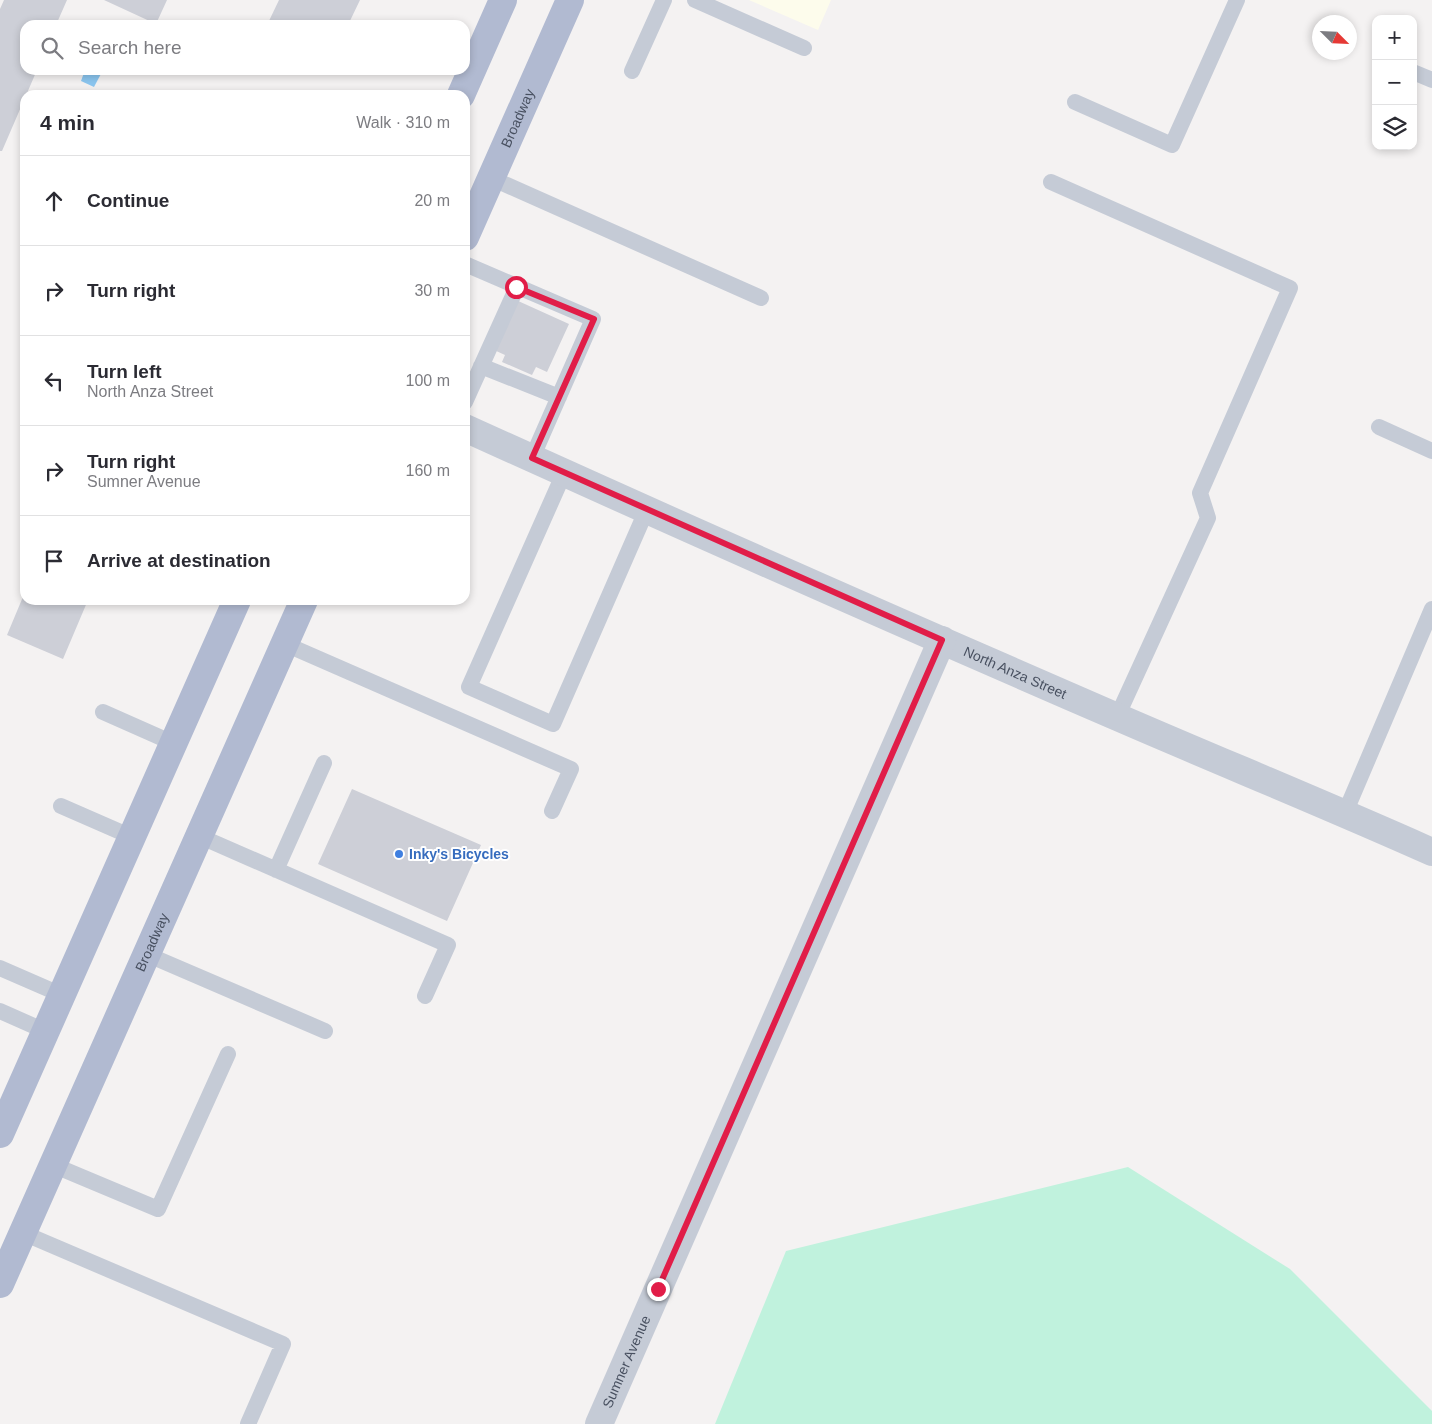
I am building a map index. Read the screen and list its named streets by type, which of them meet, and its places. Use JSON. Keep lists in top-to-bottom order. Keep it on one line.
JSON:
{"streets":{"main road":["Broadway"],"street":["North Anza Street","Sumner Avenue"]},"crossings":[["North Anza Street","Sumner Avenue"]],"places":["Inky's Bicycles"],"north":"bottom right","page":{"map_buttons":["+","−"],"search":"Search here","heading":["4 min","Walk · 310 m"],"list":[["Continue","20 m"],["Turn right","30 m"],["Turn left","North Anza Street","100 m"],["Turn right","Sumner Avenue","160 m"],"Arrive at destination"]}}
